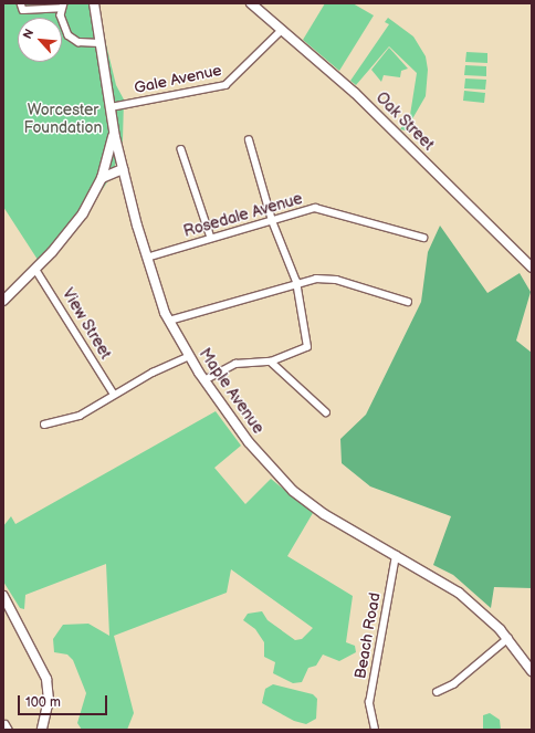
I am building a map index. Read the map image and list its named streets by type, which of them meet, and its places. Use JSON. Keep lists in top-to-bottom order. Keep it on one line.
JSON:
{"streets":{"main road":["Oak Street","Maple Avenue"],"street":["Gale Avenue","Rosedale Avenue","View Street","Beach Road"]},"crossings":[["Gale Avenue","Oak Street"],["Gale Avenue","Maple Avenue"],["Rosedale Avenue","Maple Avenue"],["Maple Avenue","Beach Road"]],"parks":["Worcester Foundation"],"scale_bar":"100 m","north":"top left"}
